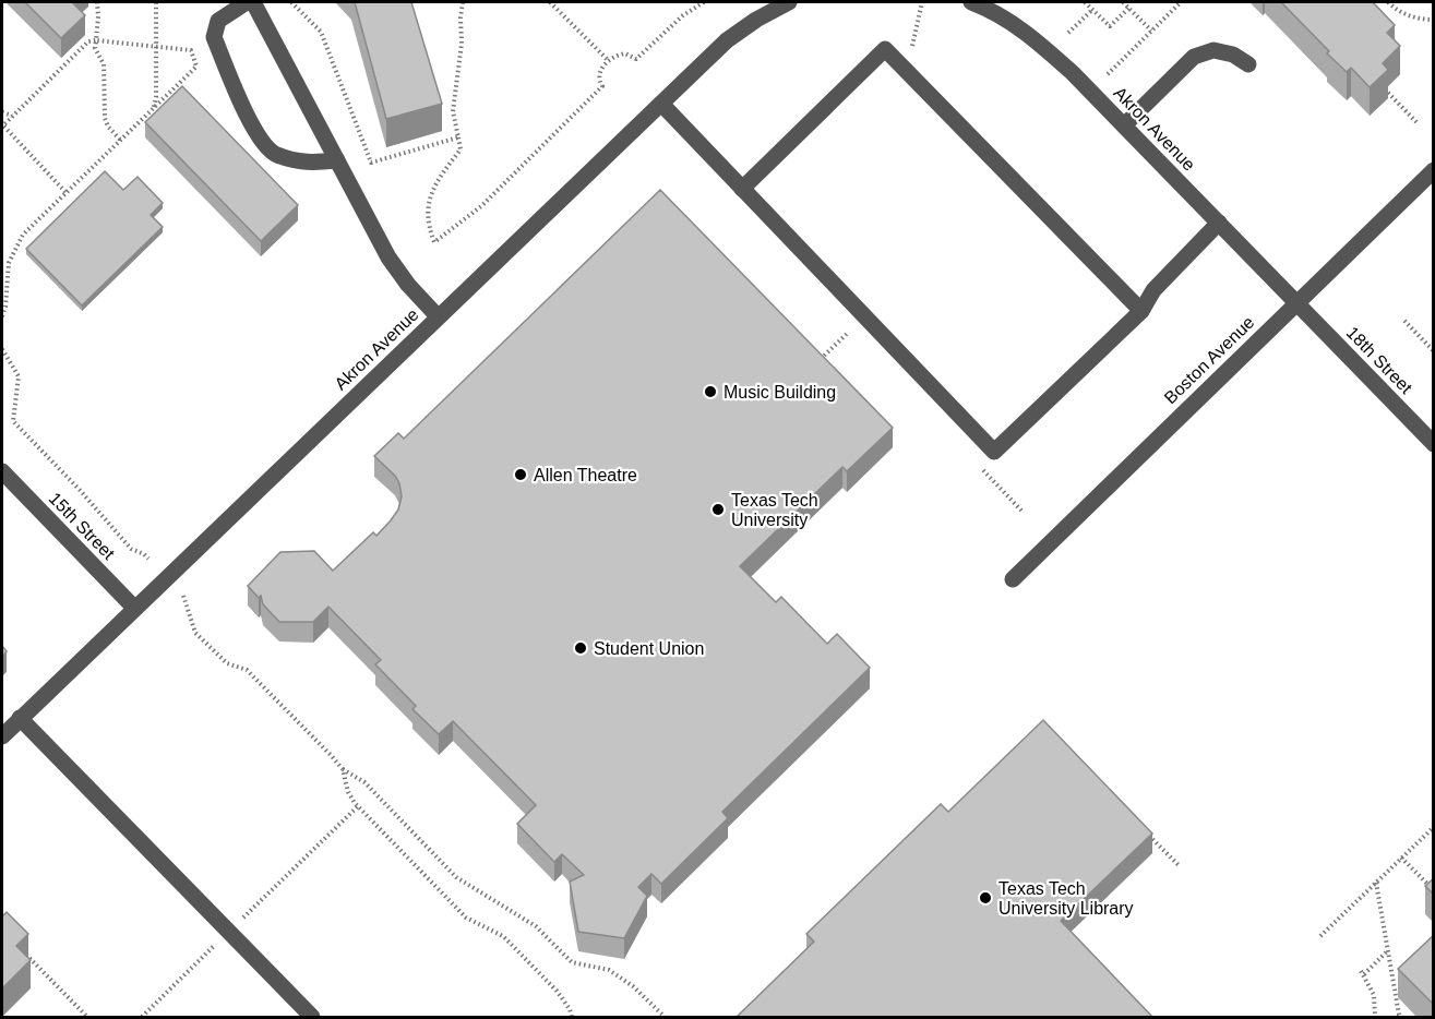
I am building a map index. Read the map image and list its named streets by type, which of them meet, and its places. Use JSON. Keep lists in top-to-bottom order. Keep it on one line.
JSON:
{"streets":{"street":["Akron Avenue","Boston Avenue","18th Street","15th Street"]},"crossings":[["Akron Avenue","Boston Avenue"],["Akron Avenue","18th Street"],["Akron Avenue","15th Street"],["Boston Avenue","18th Street"]],"places":["Music Building","Allen Theatre","Texas Tech University","Student Union","Texas Tech University Library"]}
